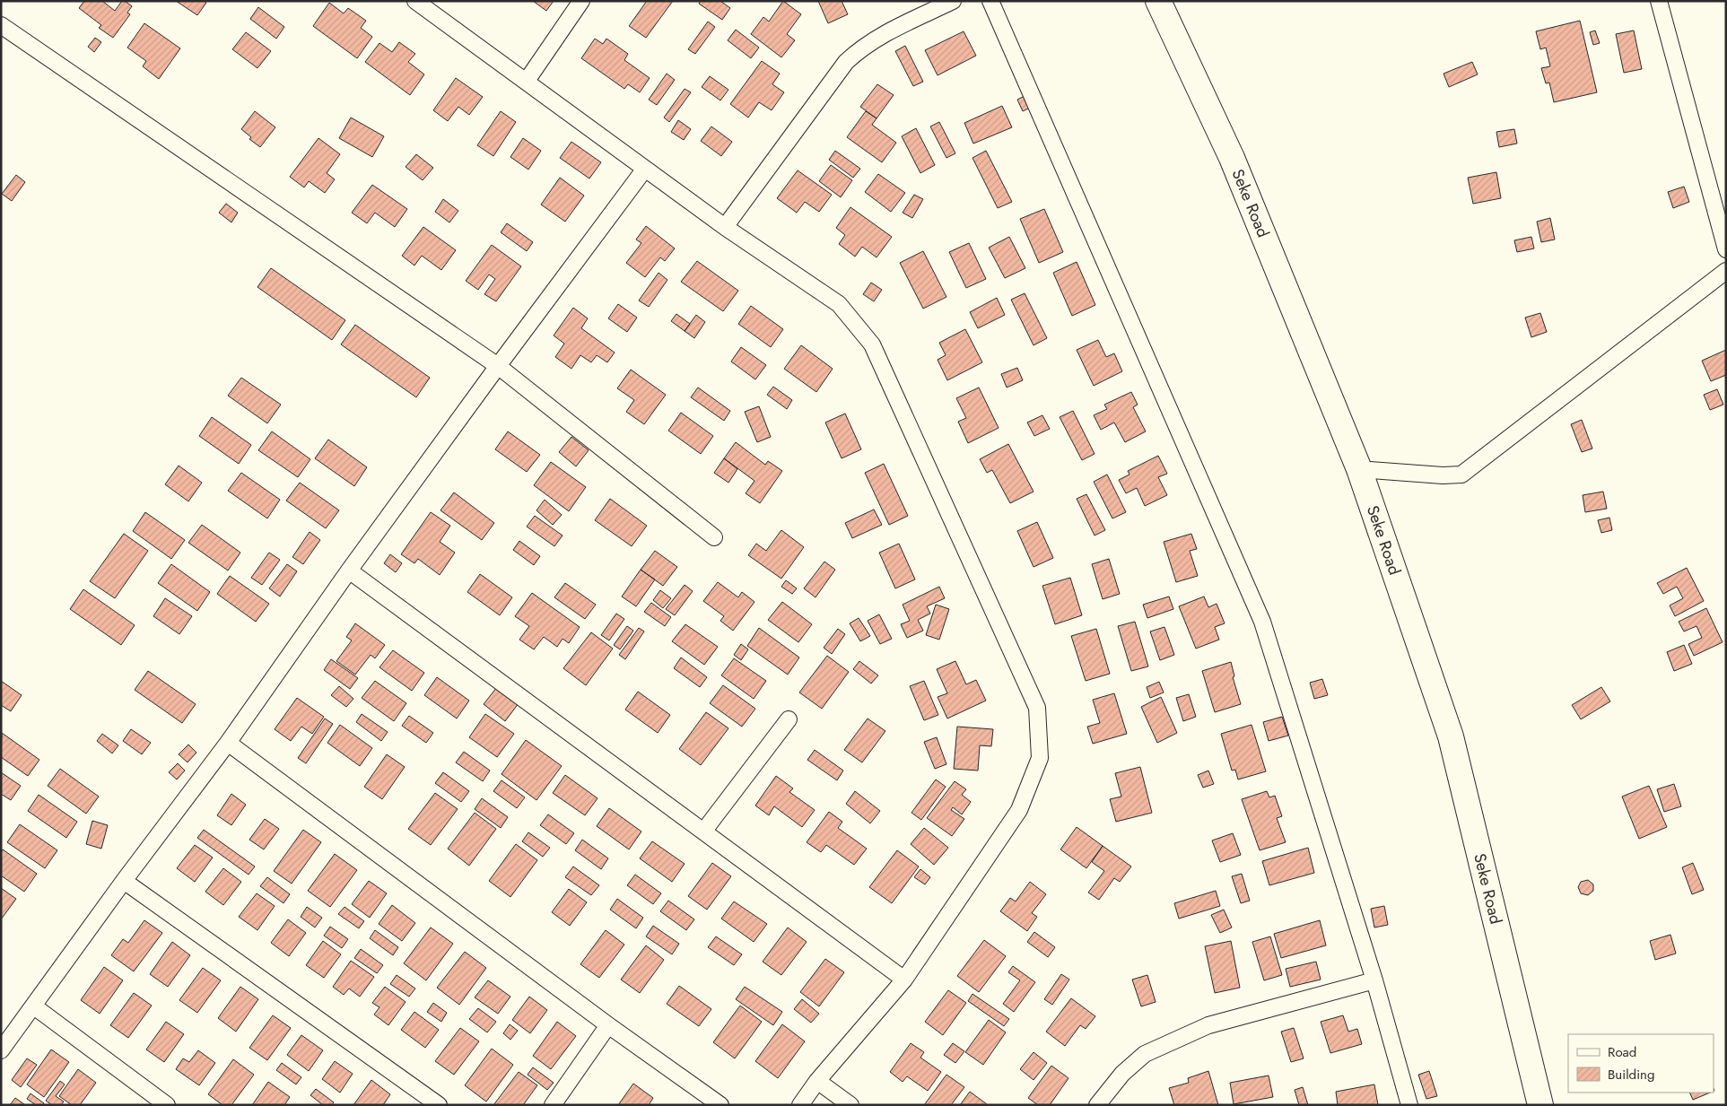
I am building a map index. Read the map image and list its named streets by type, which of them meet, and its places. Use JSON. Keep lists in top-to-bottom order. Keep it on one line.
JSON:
{"streets":{"main road":["Seke Road"]},"legend":["Road","Building"]}
